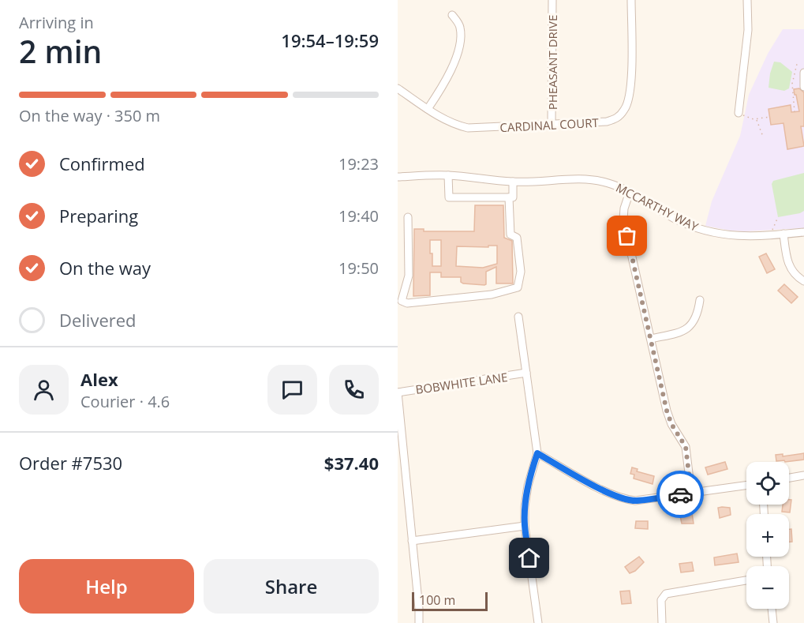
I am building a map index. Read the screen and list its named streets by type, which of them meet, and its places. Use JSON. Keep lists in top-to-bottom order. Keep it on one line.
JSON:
{"streets":{"street":["PHEASANT DRIVE","CARDINAL COURT","MCCARTHY WAY","BOBWHITE LANE"]},"crossings":[["PHEASANT DRIVE","CARDINAL COURT"]],"scale_bar":"100 m","page":{"heading":["2 min","Arriving in","19:54–19:59"],"panel":["Alex","Courier · 4.6","Order #7530","$37.40"],"bar":"On the way · 350 m","list":[["Confirmed","19:23"],["Preparing","19:40"],["On the way","19:50"],"Delivered"],"map_buttons":["+","−"],"buttons":["Help","Share"],"scale":"100 m"}}
